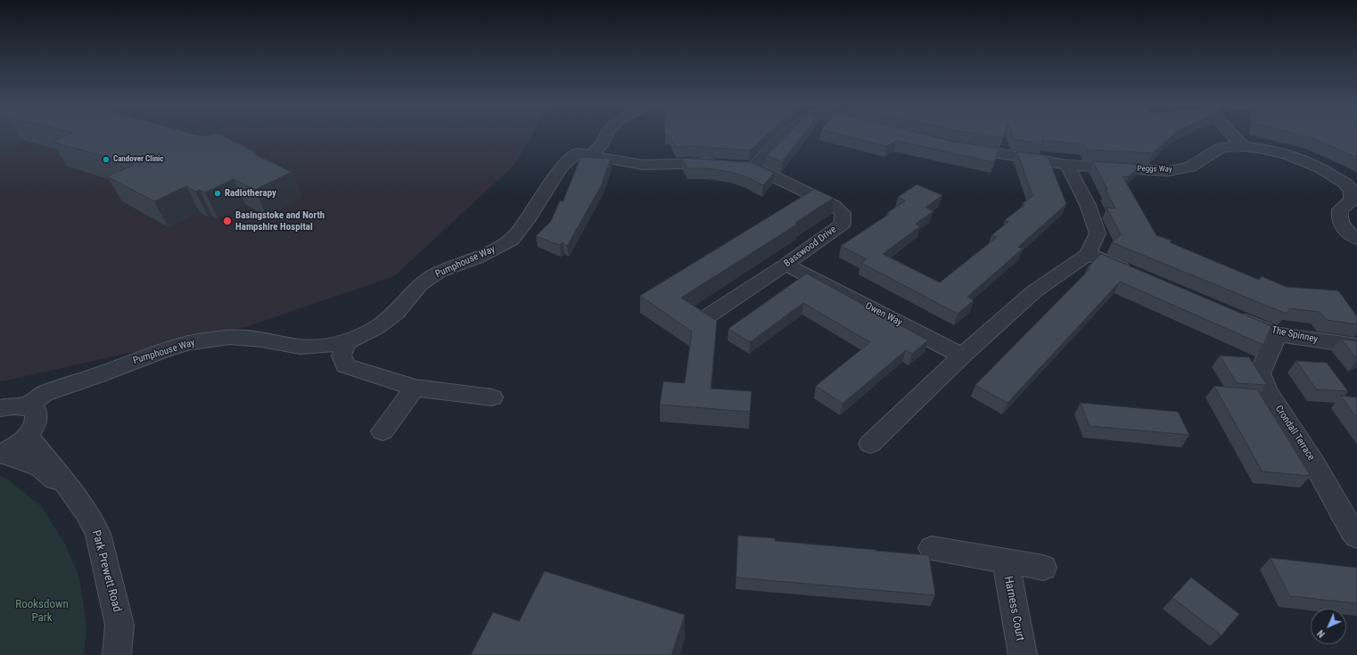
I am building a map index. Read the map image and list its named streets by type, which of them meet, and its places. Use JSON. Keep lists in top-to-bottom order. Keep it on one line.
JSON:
{"streets":{"street":["Peggs Way","Basswood Drive","Pumphouse Way","Owen Way","The Spinney","Crondall Terrace","Park Prewett Road","Harness Court"]},"crossings":[["Basswood Drive","Pumphouse Way"],["Basswood Drive","Owen Way"],["Pumphouse Way","Park Prewett Road"],["The Spinney","Crondall Terrace"]],"parks":["Rooksdown Park"],"places":["Candover Clinic","Radiotherapy","Basingstoke and North Hampshire Hospital"],"north":"bottom left"}
